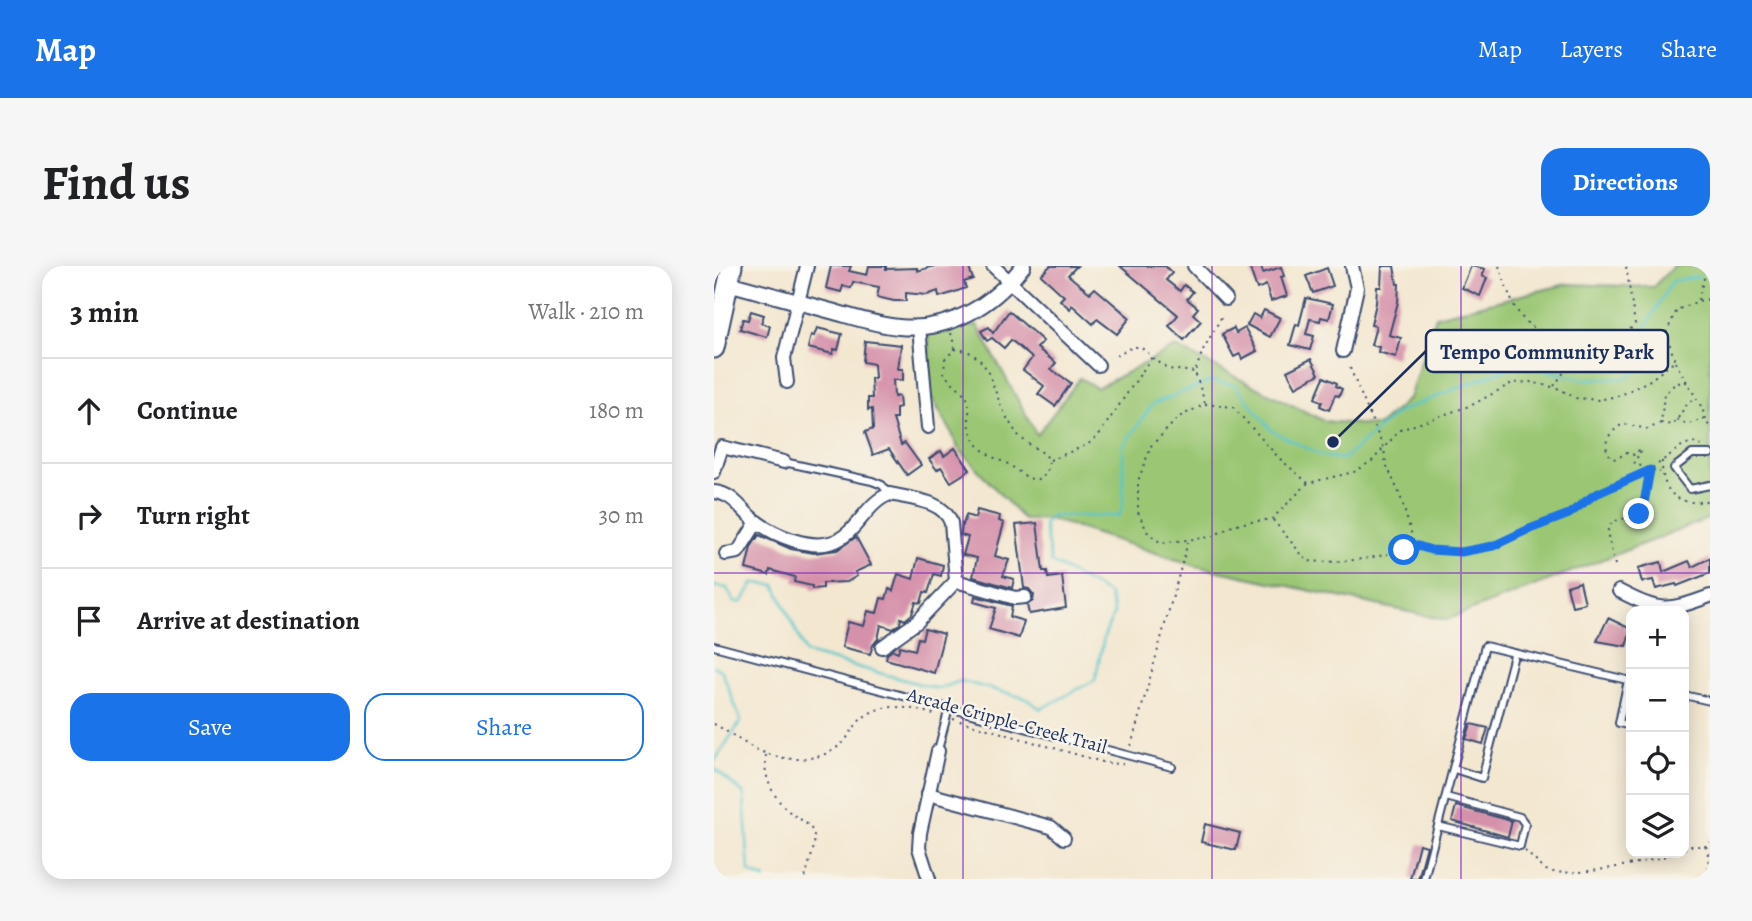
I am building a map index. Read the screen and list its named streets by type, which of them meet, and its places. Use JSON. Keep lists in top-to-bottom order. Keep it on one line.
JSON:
{"streets":{"path":["Arcade Cripple-Creek Trail"]},"places":["Tempo Community Park"],"page":{"header":"Map","nav":["Map","Layers","Share"],"buttons":["Directions",["Save","Share"]],"title":"Find us","heading":["3 min","Walk · 210 m"],"list":[["Continue","180 m"],["Turn right","30 m"],"Arrive at destination"],"map_buttons":["+","−"]}}
